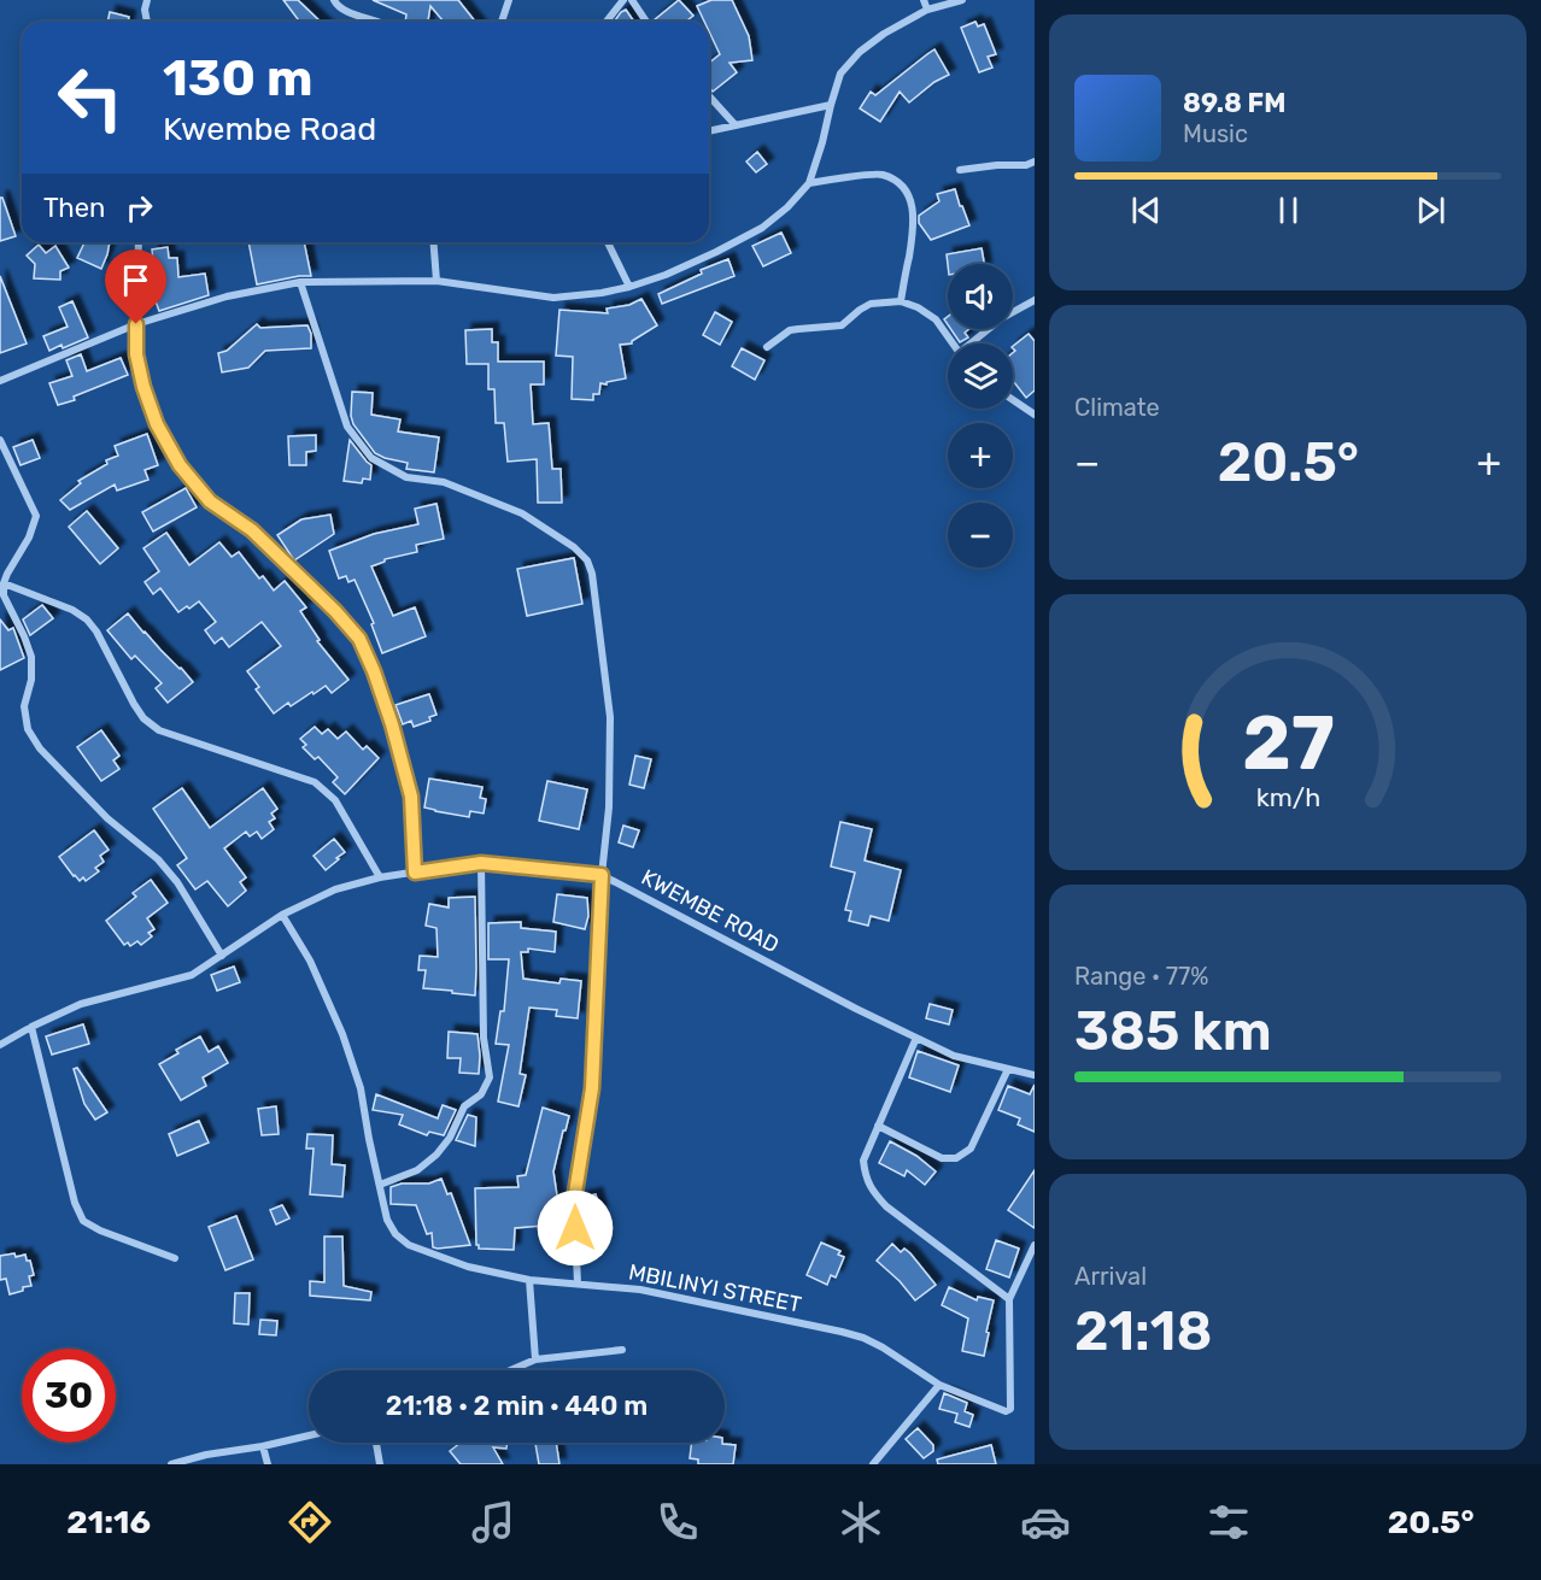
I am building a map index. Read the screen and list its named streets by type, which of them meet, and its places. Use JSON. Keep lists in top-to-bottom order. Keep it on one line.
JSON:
{"streets":{"street":["KWEMBE ROAD","MBILINYI STREET"]},"crossings":[["KWEMBE ROAD","MBILINYI STREET"]],"page":{"turn":["130 m","Kwembe Road"],"song":["89.8 FM","Music"],"then":"Then","map_buttons":["+","−"],"tile":["Climate",["Range · 77%","385 km"],["Arrival","21:18"]],"heat":["−","20.5°","+"],"limit":"30","trip":"21:18 · 2 min · 440 m","tabs":["21:16","20.5°"],"gauge":["27","km/h"]}}
